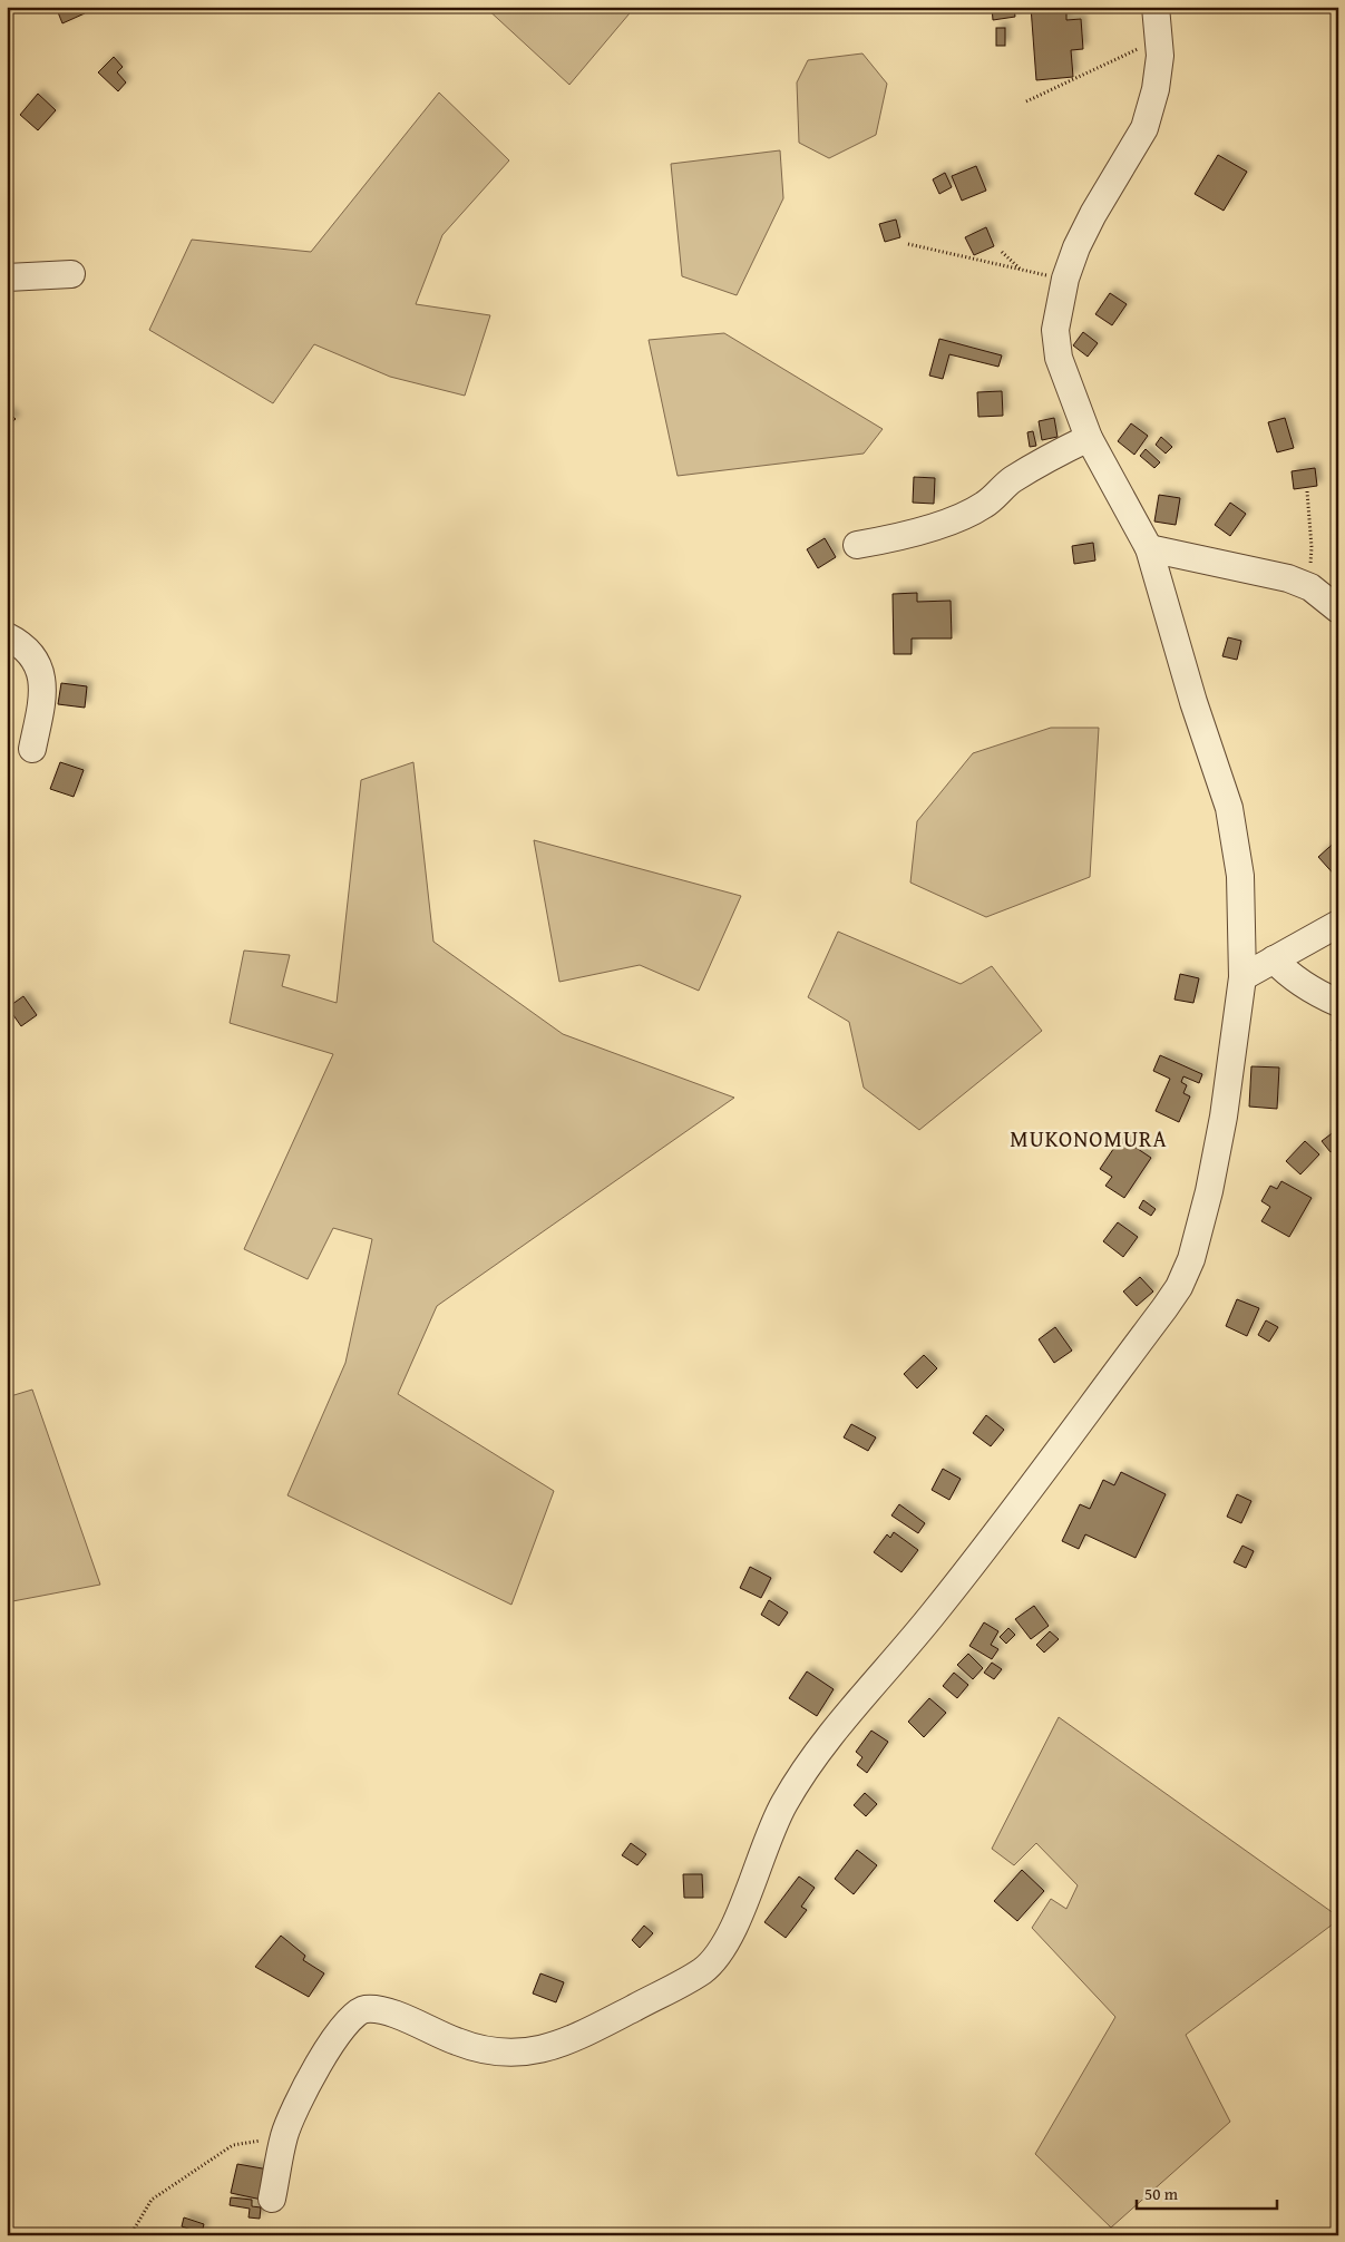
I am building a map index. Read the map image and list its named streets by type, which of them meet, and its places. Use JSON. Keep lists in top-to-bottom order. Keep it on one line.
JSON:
{"districts":["MUKONOMURA"],"scale_bar":"50 m"}
